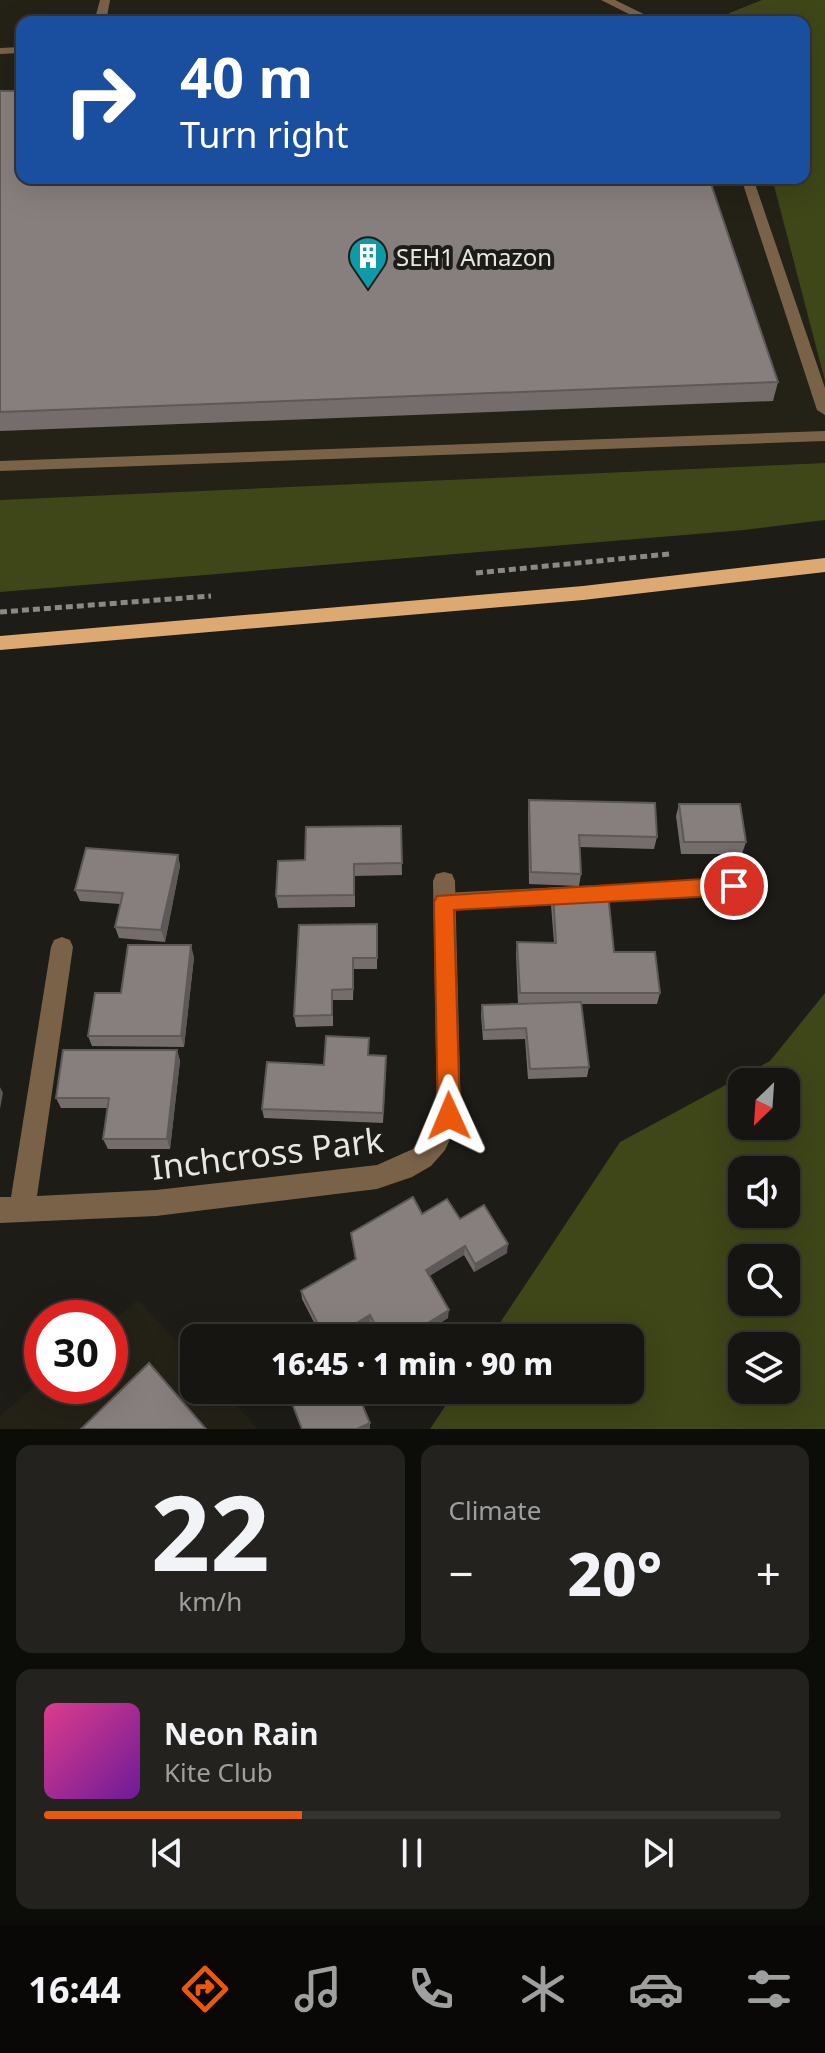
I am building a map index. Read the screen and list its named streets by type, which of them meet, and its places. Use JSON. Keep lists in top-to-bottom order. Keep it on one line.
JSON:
{"streets":{"street":["Inchcross Park"]},"places":{"building":["SEH1 Amazon"]},"north":"bottom left","page":{"turn":["40 m","Turn right"],"limit":"30","trip":"16:45 · 1 min · 90 m","tile":[["22","km/h"],"Climate"],"heat":["−","20°","+"],"song":["Neon Rain","Kite Club"],"tabs":"16:44"}}
